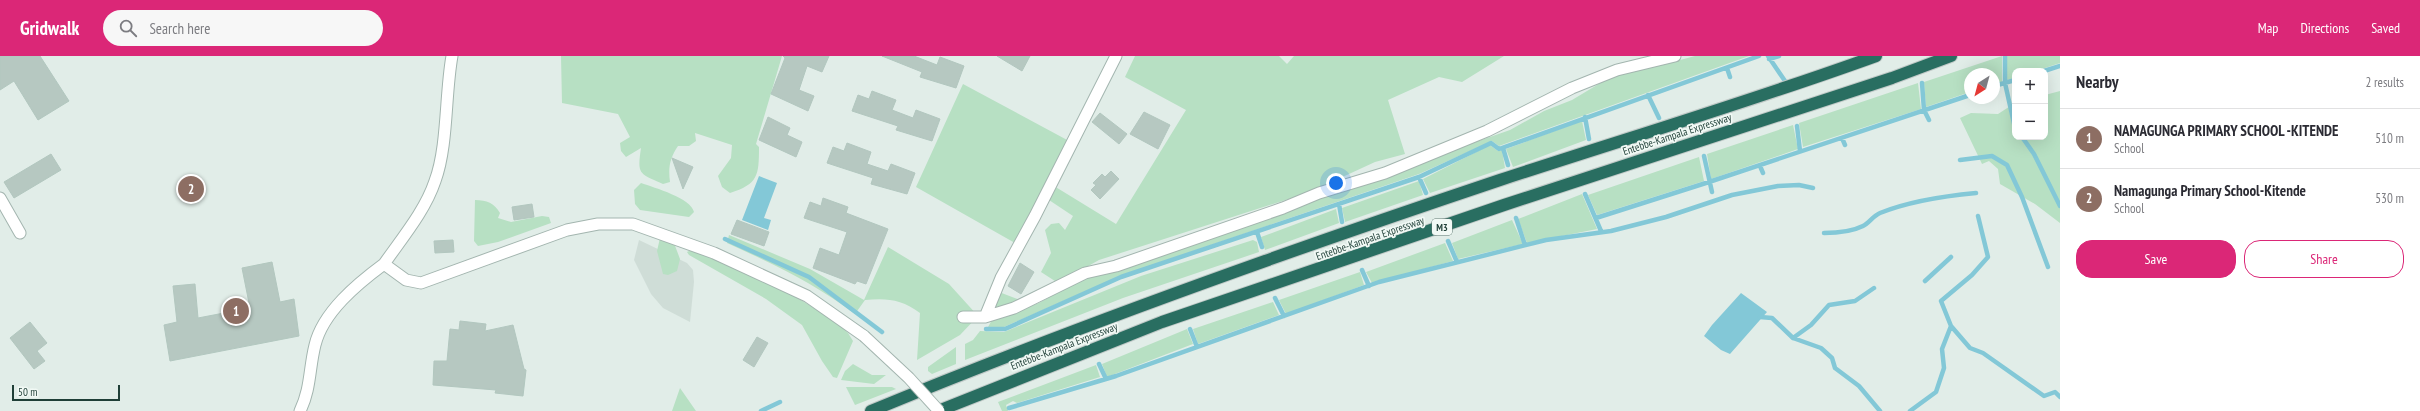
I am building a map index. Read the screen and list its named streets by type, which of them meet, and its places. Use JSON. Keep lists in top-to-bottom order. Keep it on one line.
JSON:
{"streets":{"highway":["Entebbe-Kampala Expressway","M3"]},"scale_bar":"50 m","north":"bottom left","page":{"header":"Gridwalk","search":"Search here","nav":["Map","Directions","Saved"],"heading":["Nearby","2 results"],"map_buttons":["+","−"],"list":[{"mark":"1","name":"NAMAGUNGA PRIMARY SCHOOL -KITENDE","note":"School","value":"510 m"},{"mark":"2","name":"Namagunga Primary School-Kitende","note":"School","value":"530 m"}],"pins":["2","1"],"buttons":["Save","Share"],"scale":"50 m"}}
